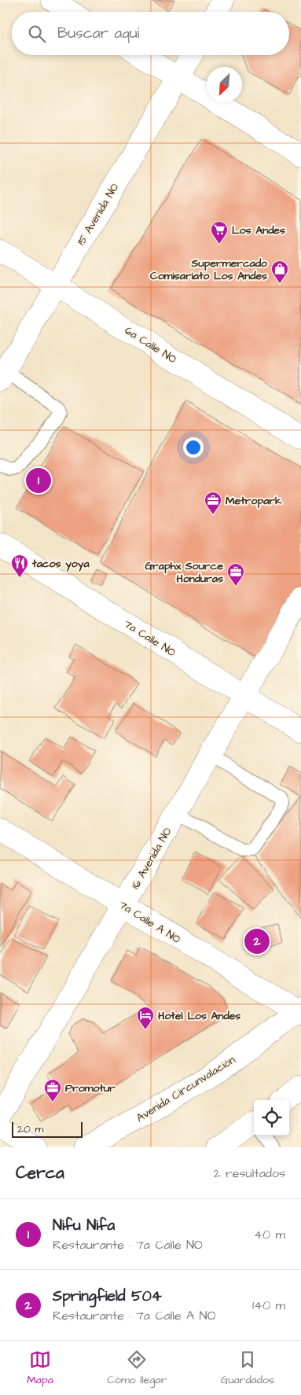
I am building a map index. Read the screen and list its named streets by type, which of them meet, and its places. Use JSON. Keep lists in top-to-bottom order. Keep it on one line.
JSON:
{"streets":{"main road":["15 Avenida NO","6a Calle NO","7a Calle NO","16 Avenida NO","7a Calle A NO","Avenida Circunvalación"]},"crossings":[["15 Avenida NO","6a Calle NO"],["7a Calle NO","16 Avenida NO"],["16 Avenida NO","7a Calle A NO"],["7a Calle A NO","Avenida Circunvalación"]],"places":{"supermarket":["Los Andes"],"shop":["Supermercado Comisariato Los Andes"],"office":["Metropark","Graphx Source Honduras","Promotur"],"restaurant":["tacos yoya"],"hotel":["Hotel Los Andes"]},"scale_bar":"20 m","north":"bottom left","page":{"search":"Buscar aquí","pins":["1","2"],"scale":"20 m","heading":["Cerca","2 resultados"],"list":[{"mark":"1","name":"Nifu Nifa","note":"Restaurante · 7a Calle NO","value":"40 m"},{"mark":"2","name":"Springfield 504","note":"Restaurante · 7a Calle A NO","value":"140 m"}],"nav":["Mapa","Cómo llegar","Guardados"]}}
